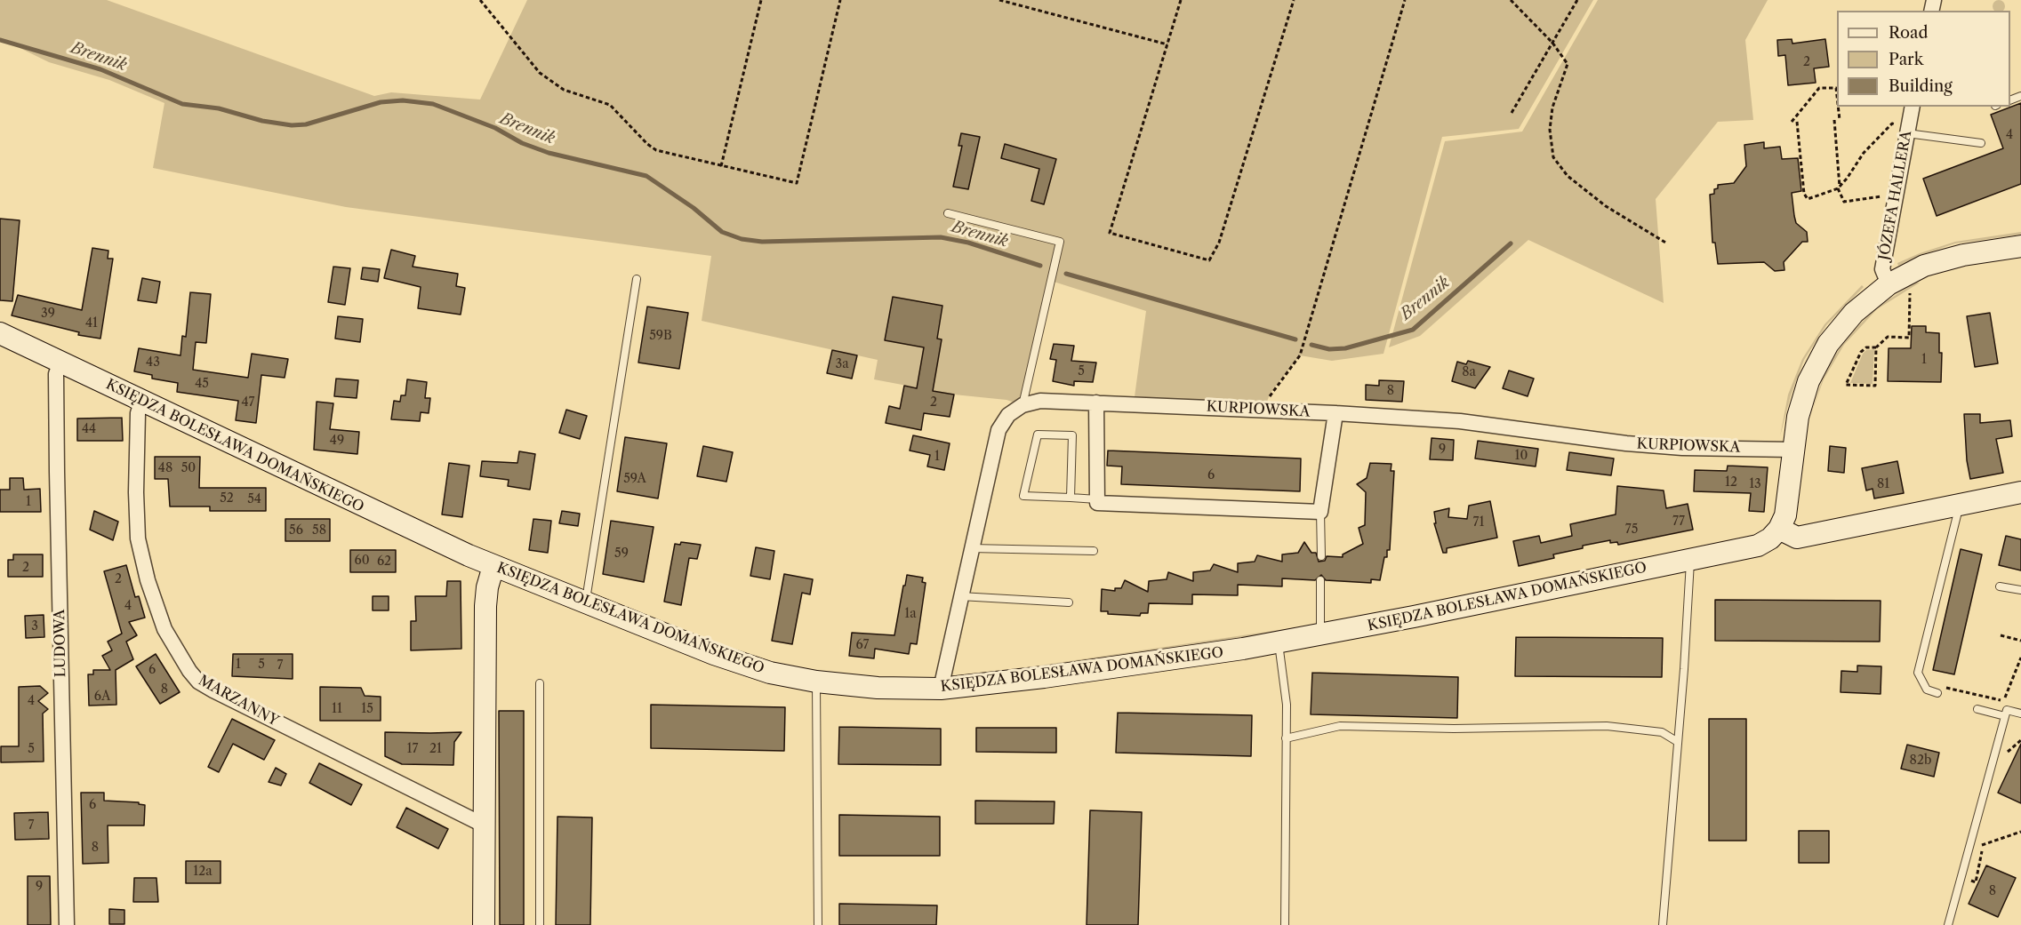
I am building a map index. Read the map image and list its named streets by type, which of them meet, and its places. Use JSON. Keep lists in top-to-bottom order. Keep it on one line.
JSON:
{"streets":{"main road":["JÓZEFA HALLERA","KSIĘDZA BOLESŁAWA DOMAŃSKIEGO"],"street":["KURPIOWSKA","LUDOWA","MARZANNY"]},"crossings":[["JÓZEFA HALLERA","KURPIOWSKA"],["JÓZEFA HALLERA","KSIĘDZA BOLESŁAWA DOMAŃSKIEGO"],["KSIĘDZA BOLESŁAWA DOMAŃSKIEGO","LUDOWA"],["KSIĘDZA BOLESŁAWA DOMAŃSKIEGO","MARZANNY"]],"water":["Brennik"],"house_numbers":["2","4","39","41","59B","1","43","3a","5","8a","45","8","47","2","44","49","9","10","1","48","50","6","59A","12","13","81","52","54","1","77","71","75","56","58","59","60","62","2","2","4","1a","3","67","1","5","7","6","8","6A","4","11","15","5","17","21","82b","6","7","8","12a","9","8"],"legend":["Road","Park","Building"]}
